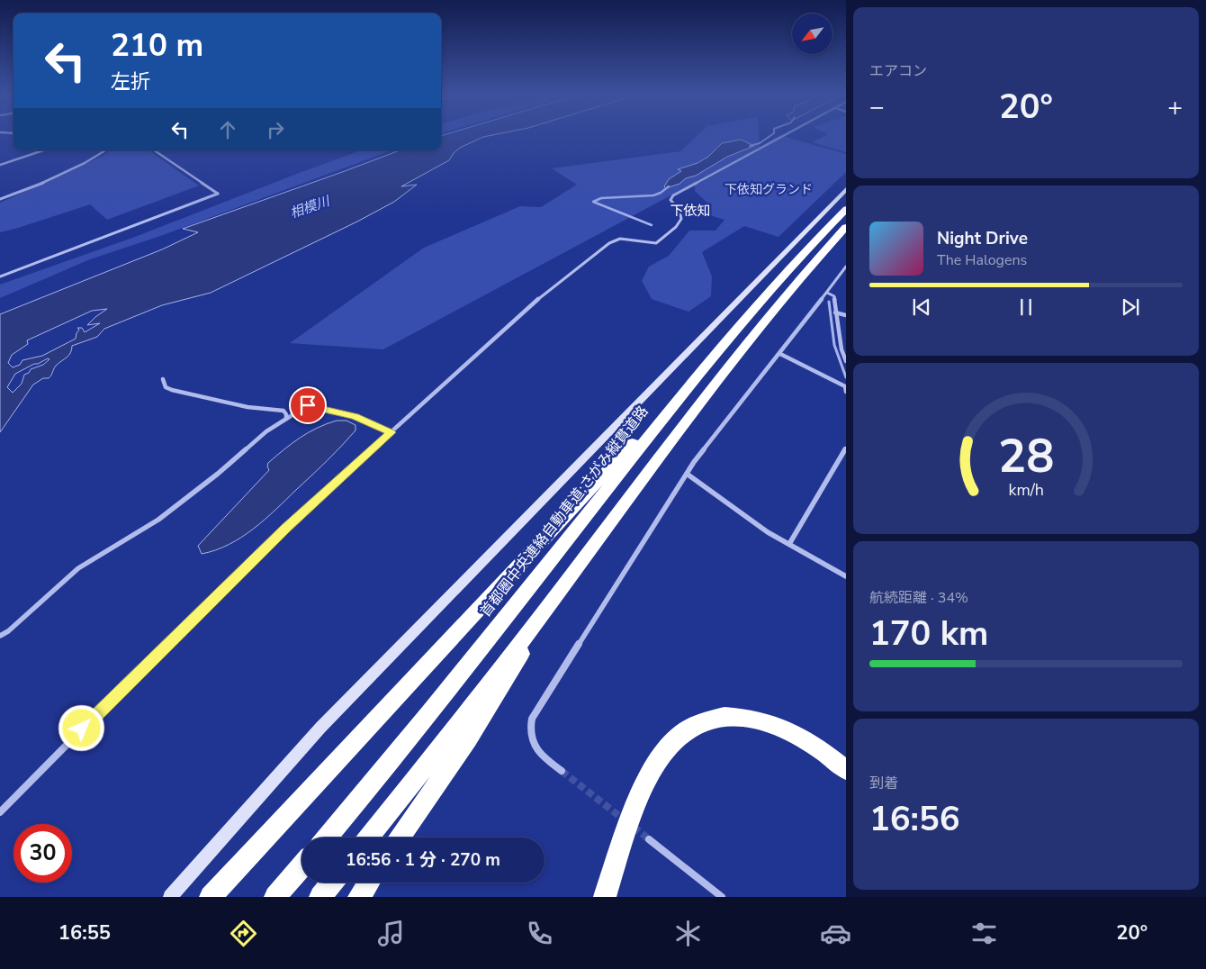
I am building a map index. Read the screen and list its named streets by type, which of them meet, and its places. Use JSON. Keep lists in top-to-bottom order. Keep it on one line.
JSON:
{"streets":{"highway":["首都圏中央連絡自動車道;さがみ縦貫道路"]},"districts":["下依知"],"water":["相模川"],"parks":["下依知グランド"],"north":"bottom left","page":{"tile":["エアコン",["航続距離 · 34%","170 km"],["到着","16:56"]],"turn":["210 m","左折"],"heat":["−","20°","+"],"song":["Night Drive","The Halogens"],"limit":"30","trip":"16:56 · 1 分 · 270 m","tabs":["16:55","20°"],"gauge":["28","km/h"]}}
